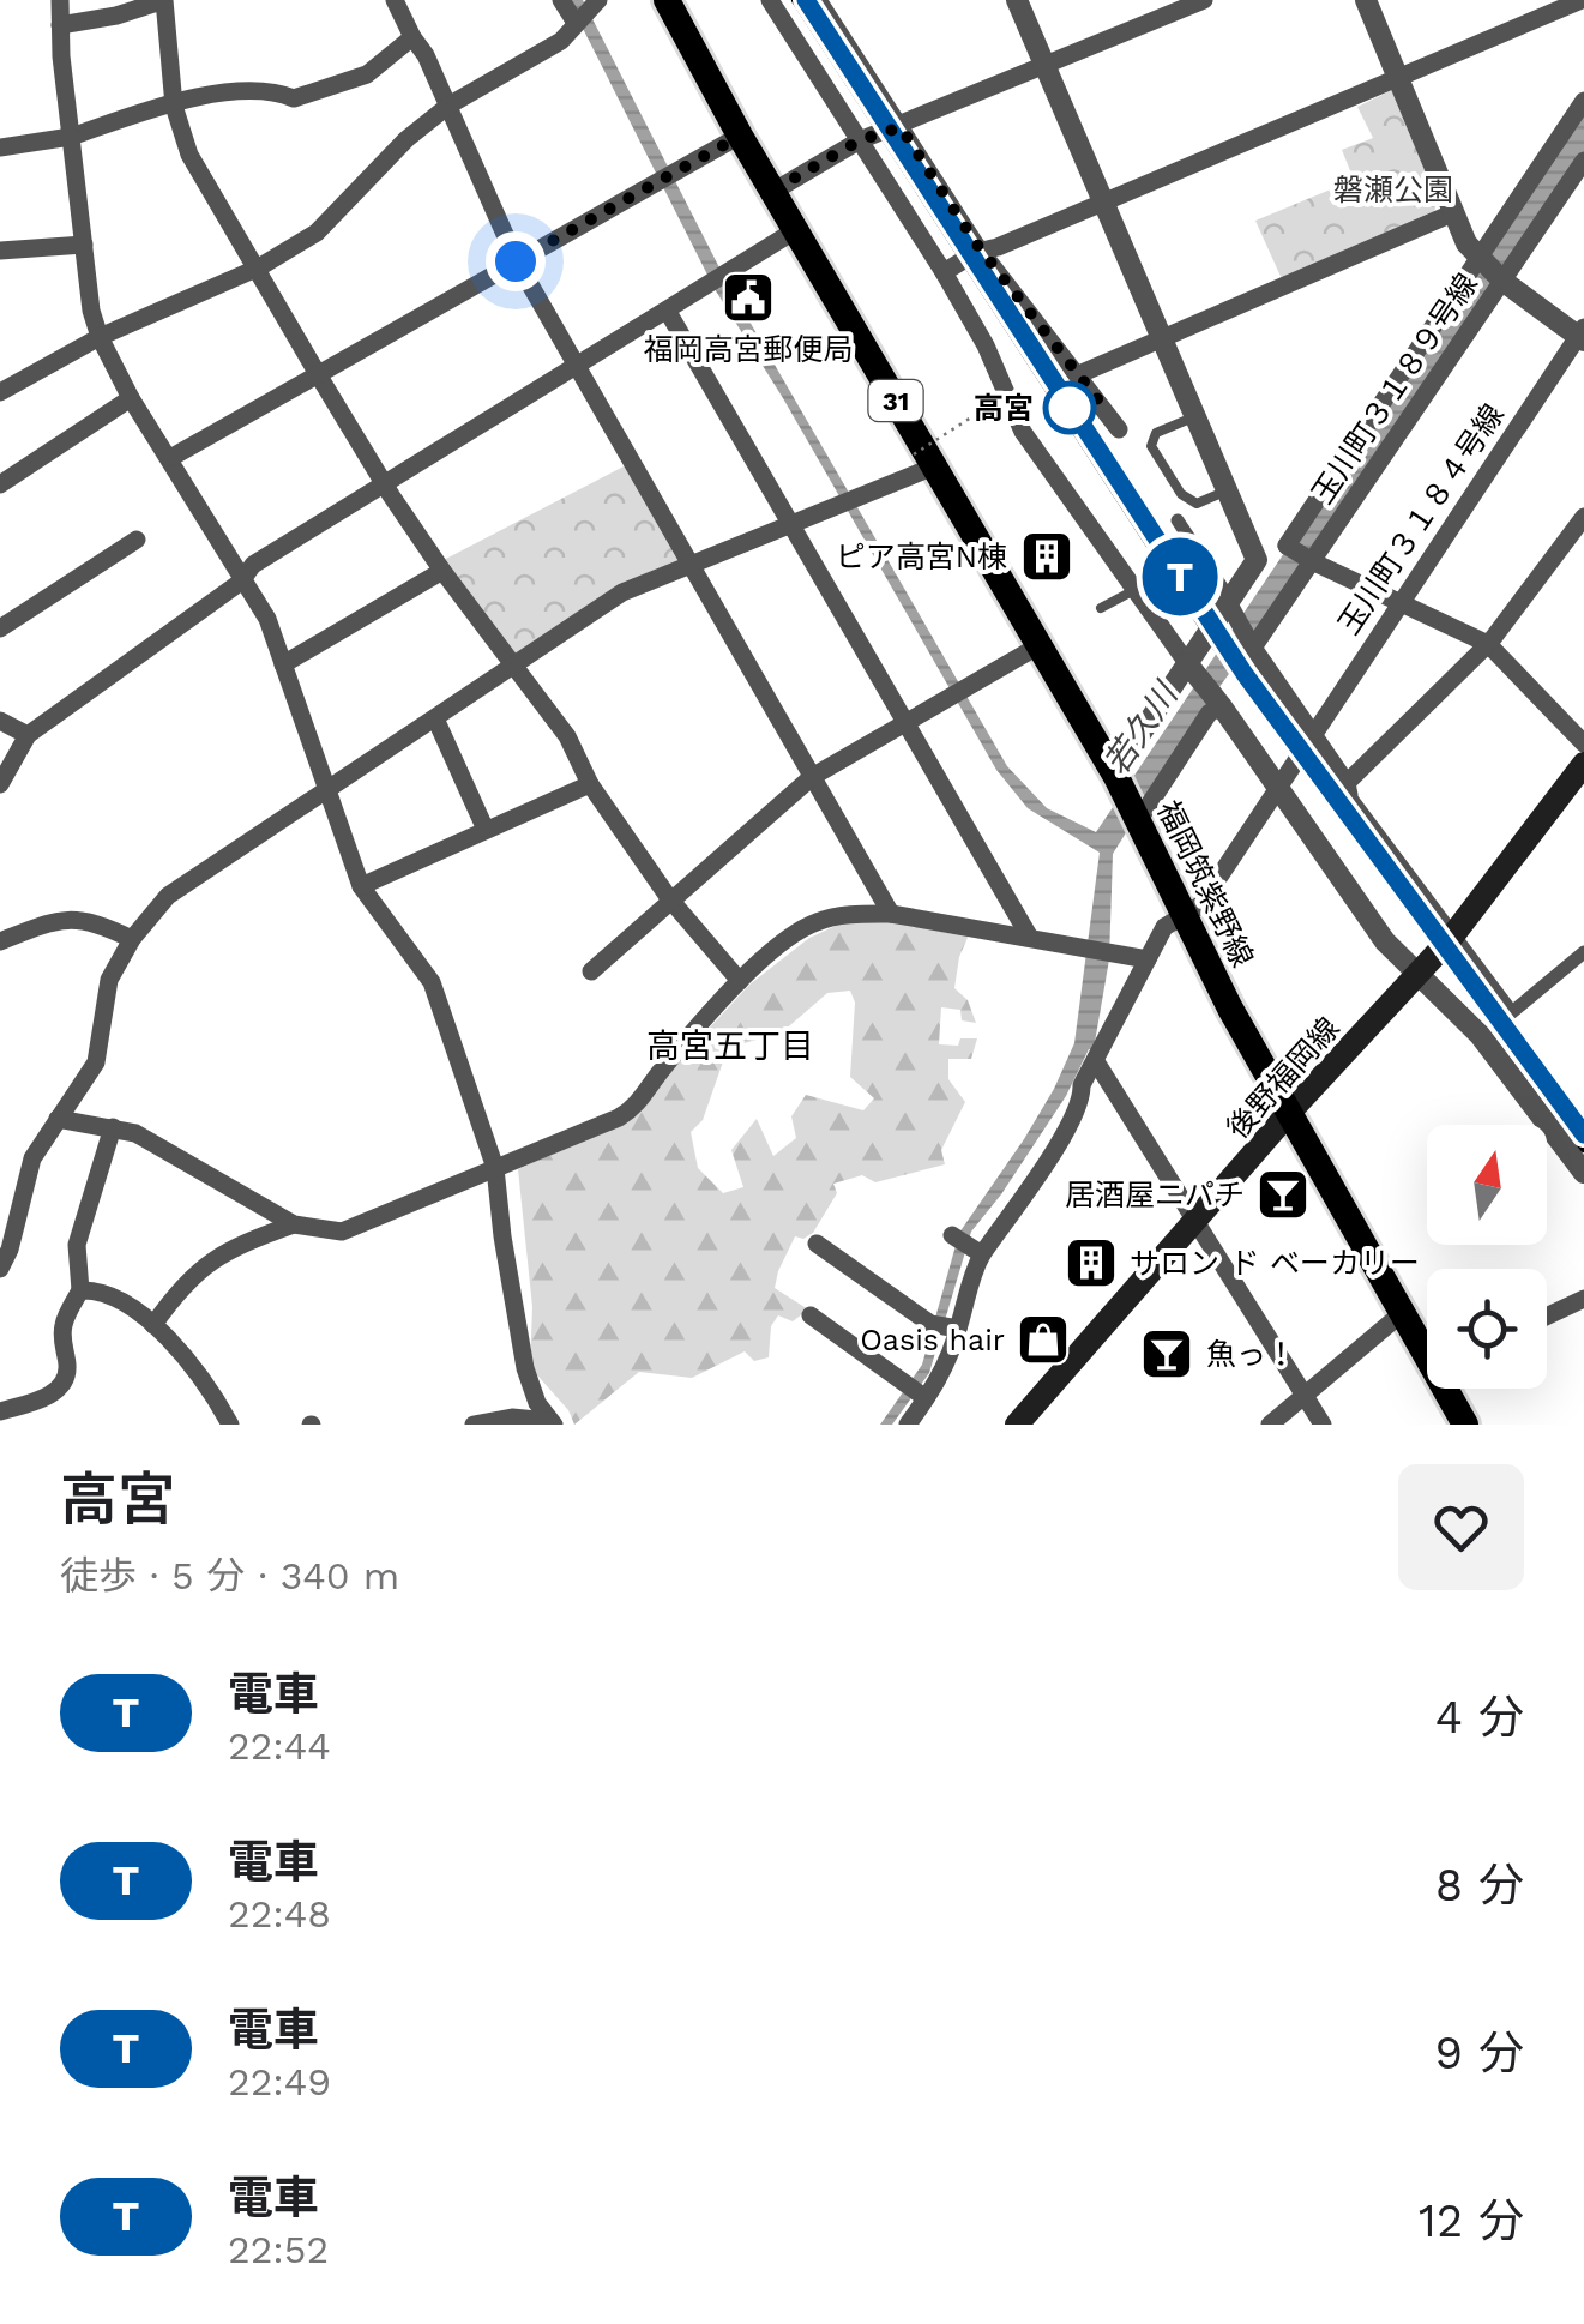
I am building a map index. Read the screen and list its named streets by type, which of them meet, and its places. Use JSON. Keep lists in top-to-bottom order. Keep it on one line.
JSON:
{"streets":{"main road":["31","福岡筑紫野線","後野福岡線"],"street":["玉川町３１８９号線","玉川町３１８４号線"]},"crossings":[["玉川町３１８４号線","福岡筑紫野線"],["福岡筑紫野線","後野福岡線"]],"districts":["高宮五丁目"],"water":["若久川"],"parks":["磐瀬公園"],"places":{"public building":["福岡高宮郵便局"],"other":["高宮"],"building":["ピア高宮N棟","サロン ド ベーカリー"],"bar":["居酒屋ニパチ","魚っ！"],"shop":["Oasis hair"]},"north":"top","page":{"on_map":"T","heading":["高宮","徒歩 · 5 分 · 340 m"],"list":[{"mark":"T","name":"電車","note":"22:44","value":"4 分"},{"mark":"T","name":"電車","note":"22:48","value":"8 分"},{"mark":"T","name":"電車","note":"22:49","value":"9 分"},{"mark":"T","name":"電車","note":"22:52","value":"12 分"}]}}
